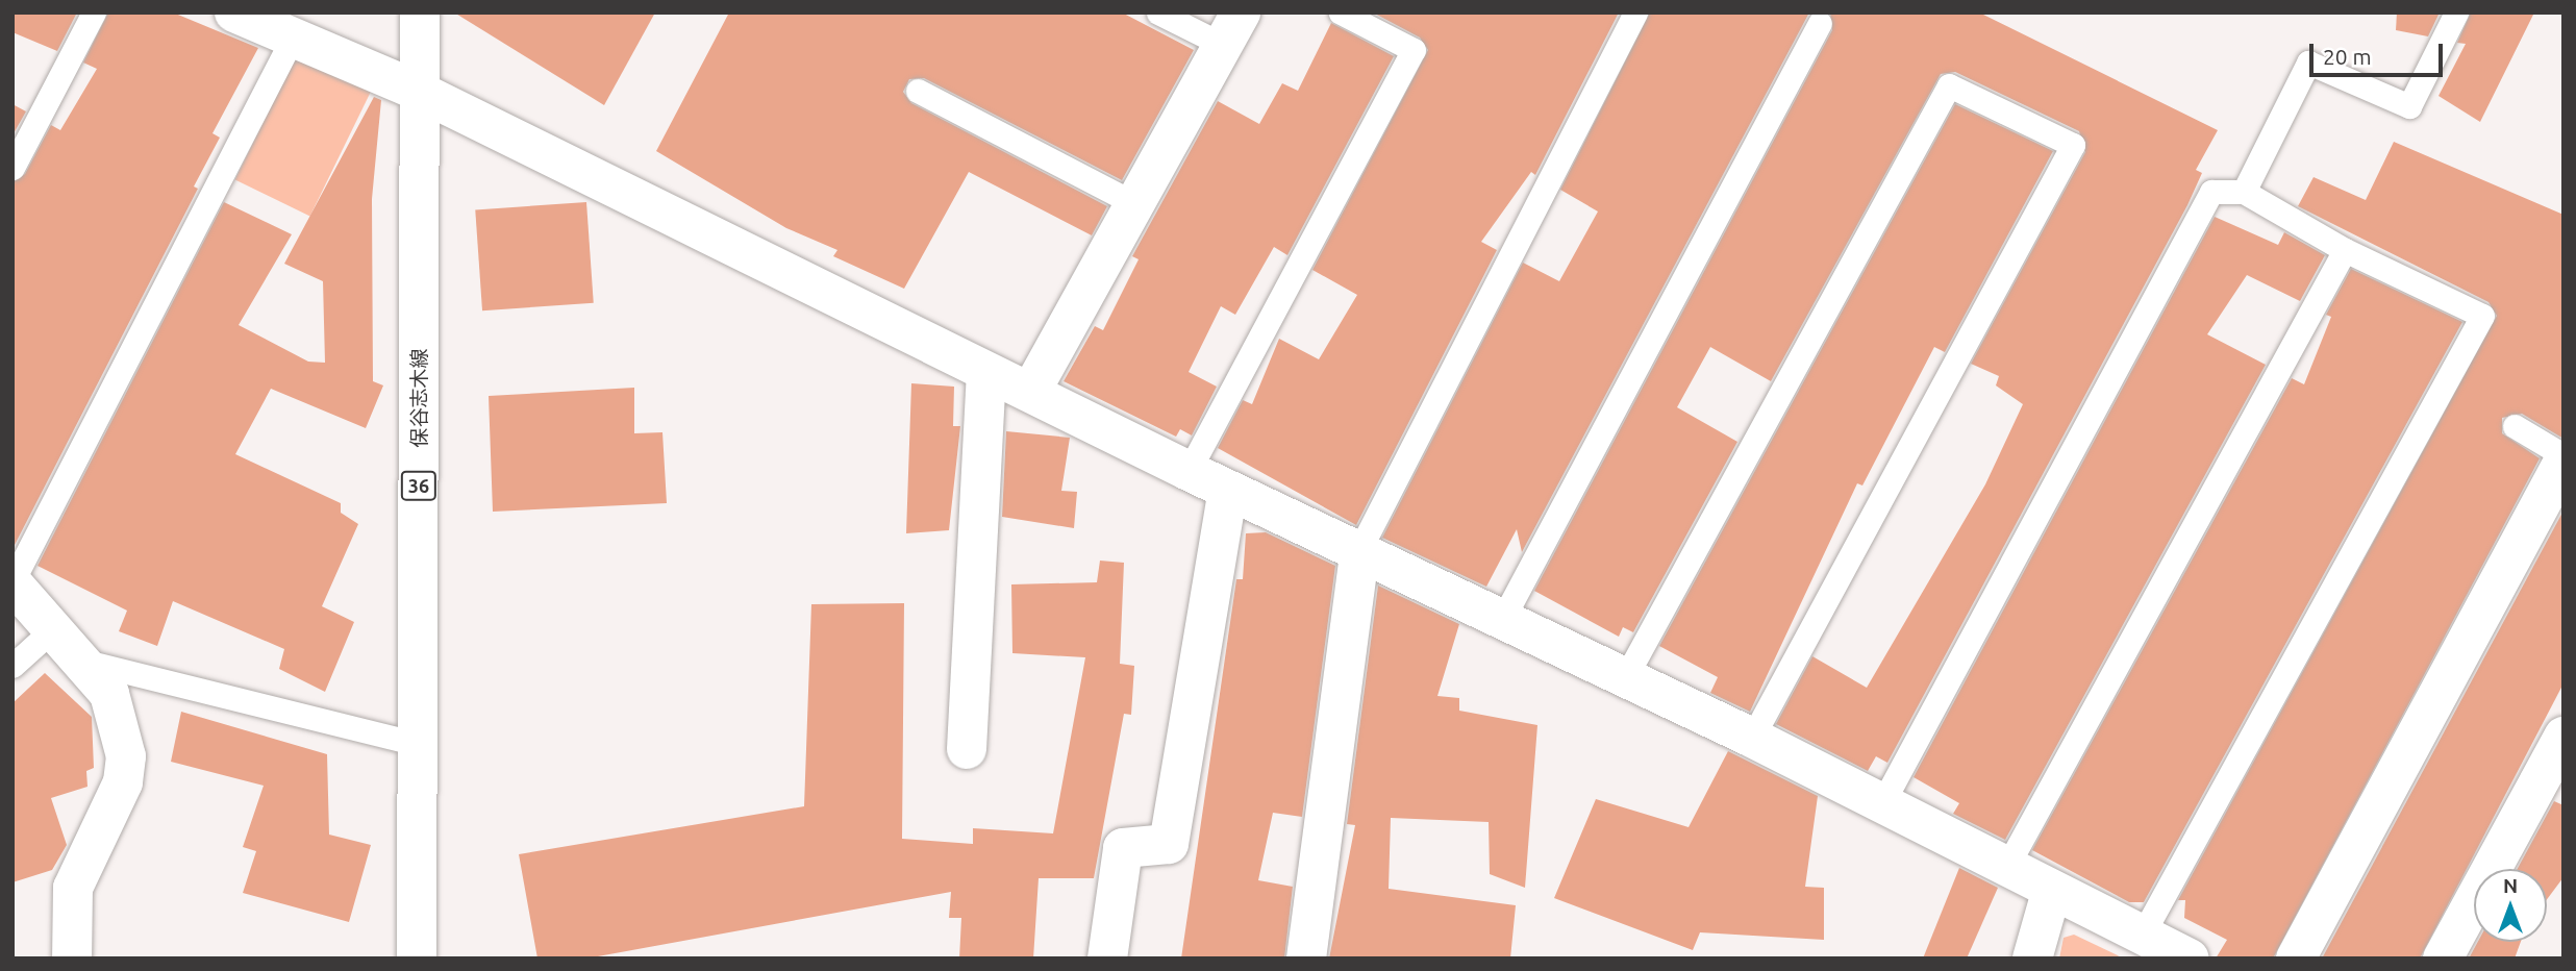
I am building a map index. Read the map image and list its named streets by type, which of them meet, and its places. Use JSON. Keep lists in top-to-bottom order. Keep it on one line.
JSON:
{"streets":{"street":["保谷志木線","36"]},"scale_bar":"20 m","north":"top"}
